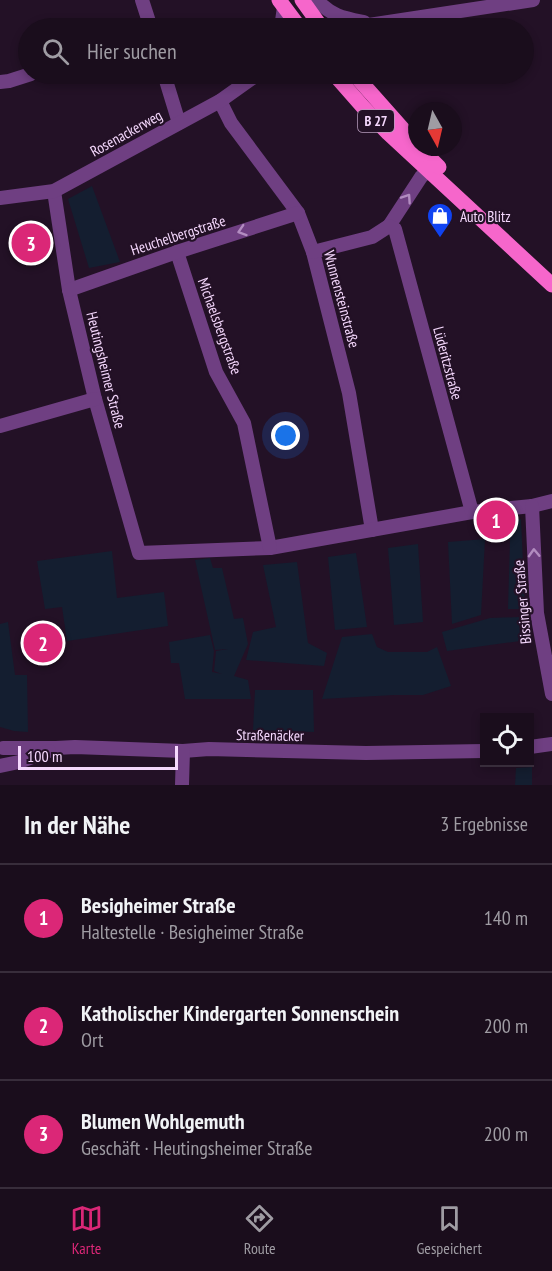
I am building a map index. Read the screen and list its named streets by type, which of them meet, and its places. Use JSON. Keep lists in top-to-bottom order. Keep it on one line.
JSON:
{"streets":{"main road":["B 27"],"street":["Rosenackerweg","Heuchelbergstraße","Wunnensteinstraße","Michaelsbergstraße","Lüderitzstraße","Heutingsheimer Straße","Bissinger Straße","Straßenäcker"]},"crossings":[["Rosenackerweg","Wunnensteinstraße"],["Rosenackerweg","Heutingsheimer Straße"],["Heuchelbergstraße","Wunnensteinstraße"],["Heuchelbergstraße","Michaelsbergstraße"],["Heuchelbergstraße","Heutingsheimer Straße"],["Michaelsbergstraße","Heutingsheimer Straße"]],"one_way":["Heuchelbergstraße","Bissinger Straße"],"places":{"shop":["Auto Blitz"]},"scale_bar":"100 m","north":"bottom","page":{"search":"Hier suchen","pins":["3","1","2"],"scale":"100 m","heading":["In der Nähe","3 Ergebnisse"],"list":[{"mark":"1","name":"Besigheimer Straße","note":"Haltestelle · Besigheimer Straße","value":"140 m"},{"mark":"2","name":"Katholischer Kindergarten Sonnenschein","note":"Ort","value":"200 m"},{"mark":"3","name":"Blumen Wohlgemuth","note":"Geschäft · Heutingsheimer Straße","value":"200 m"}],"nav":["Karte","Route","Gespeichert"]}}
